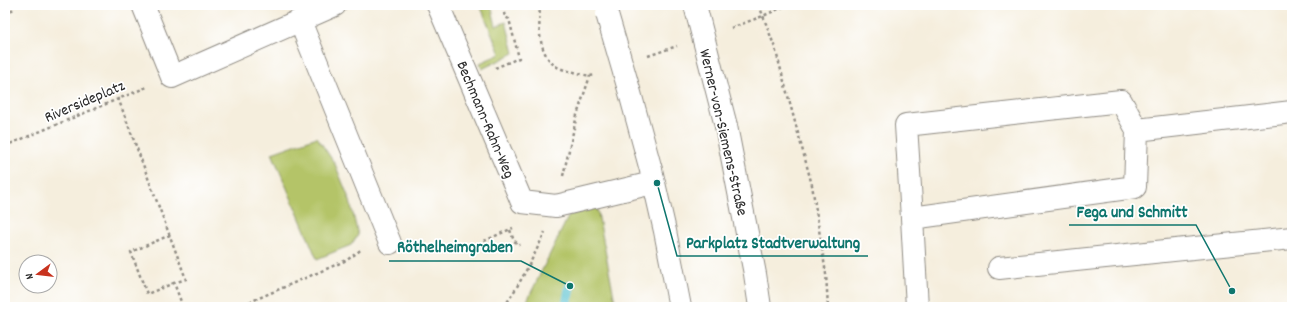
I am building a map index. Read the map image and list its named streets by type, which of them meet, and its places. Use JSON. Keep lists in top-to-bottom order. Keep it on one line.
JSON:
{"streets":{"main road":["Bechmann-Rahn-Weg","Werner-von-Siemens-Straße"],"path":["Riversideplatz"]},"places":["Parkplatz Stadtverwaltung","Röthelheimgraben","Fega und Schmitt"],"north":"left"}
